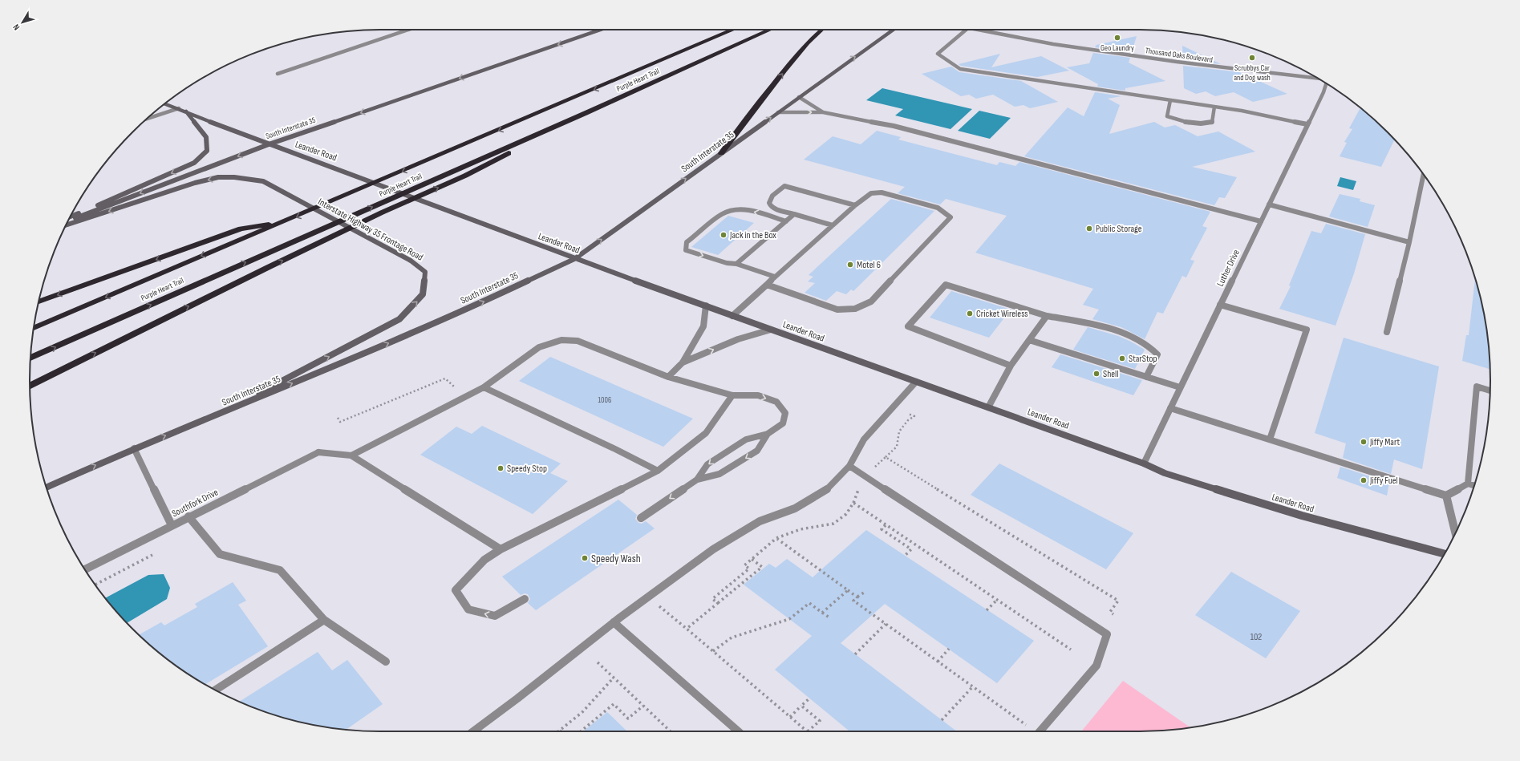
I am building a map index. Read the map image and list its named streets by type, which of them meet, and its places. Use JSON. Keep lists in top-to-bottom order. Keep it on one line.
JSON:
{"streets":{"highway":["Purple Heart Trail"],"main road":["South Interstate 35","Leander Road","Interstate Highway 35 Frontage Road"],"street":["Thousand Oaks Boulevard","Luther Drive","Southfork Drive"]},"crossings":[["South Interstate 35","Leander Road"],["South Interstate 35","Interstate Highway 35 Frontage Road"],["Leander Road","Luther Drive"]],"places":["Geo Laundry","Scrubbys Car and Dog wash","Public Storage","Jack in the Box","Motel 6","Cricket Wireless","StarStop","Shell","Jiffy Mart","Speedy Stop","Jiffy Fuel","Speedy Wash"],"house_numbers":["1006","102"],"north":"bottom left"}
